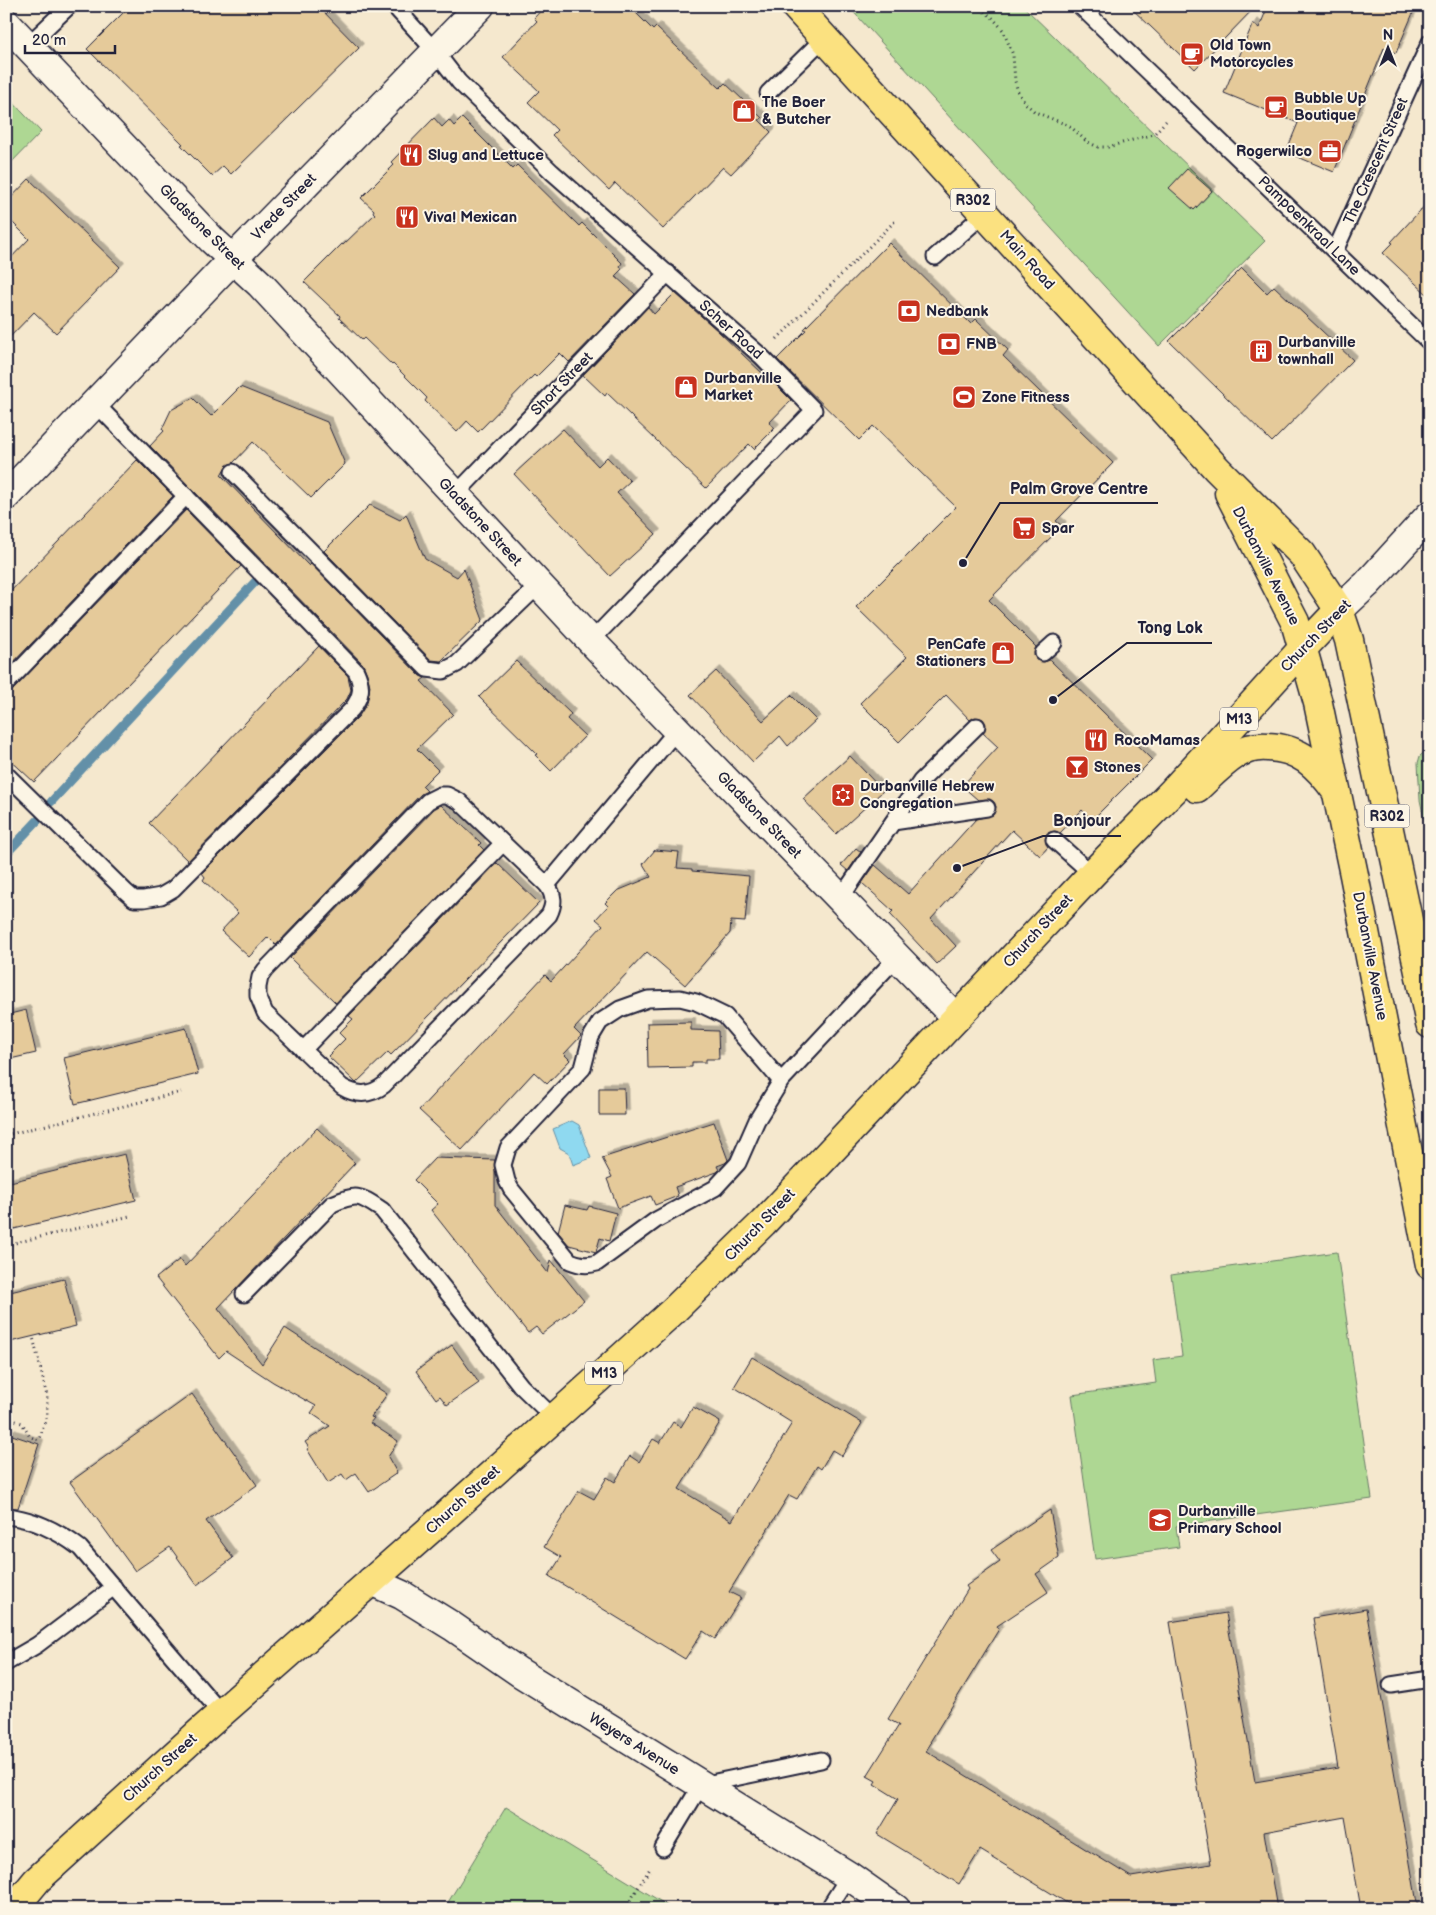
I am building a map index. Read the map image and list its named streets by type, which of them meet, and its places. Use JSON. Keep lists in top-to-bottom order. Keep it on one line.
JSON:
{"streets":{"main road":["R302","Main Road","Durbanville Avenue","Church Street","M13"],"street":["Vrede Street","Gladstone Street","Weyers Avenue"],"lane":["The Crescent Street","Pampoenkraal Lane","Scher Road","Short Street"]},"crossings":[["The Crescent Street","Pampoenkraal Lane"],["Vrede Street","Gladstone Street"],["Vrede Street","Scher Road"],["Gladstone Street","Scher Road"],["Gladstone Street","Short Street"],["Gladstone Street","Church Street"],["Main Road","Durbanville Avenue"],["Scher Road","Short Street"],["Durbanville Avenue","Church Street"],["Church Street","Weyers Avenue"]],"places":{"cafe":["Old Town Motorcycles","Bubble Up Boutique"],"shop":["The Boer & Butcher","Durbanville Market","PenCafe Stationers"],"office":["Rogerwilco"],"restaurant":["Slug and Lettuce","Viva! Mexican","RocoMamas"],"bank":["Nedbank","FNB"],"building":["Durbanville townhall"],"sports":["Zone Fitness"],"supermarket":["Spar"],"other":["Palm Grove Centre","Tong Lok","Bonjour"],"bar":["Stones"],"synagogue":["Durbanville Hebrew Congregation"],"school or university":["Durbanville Primary School"]},"scale_bar":"20 m","north":"top"}
